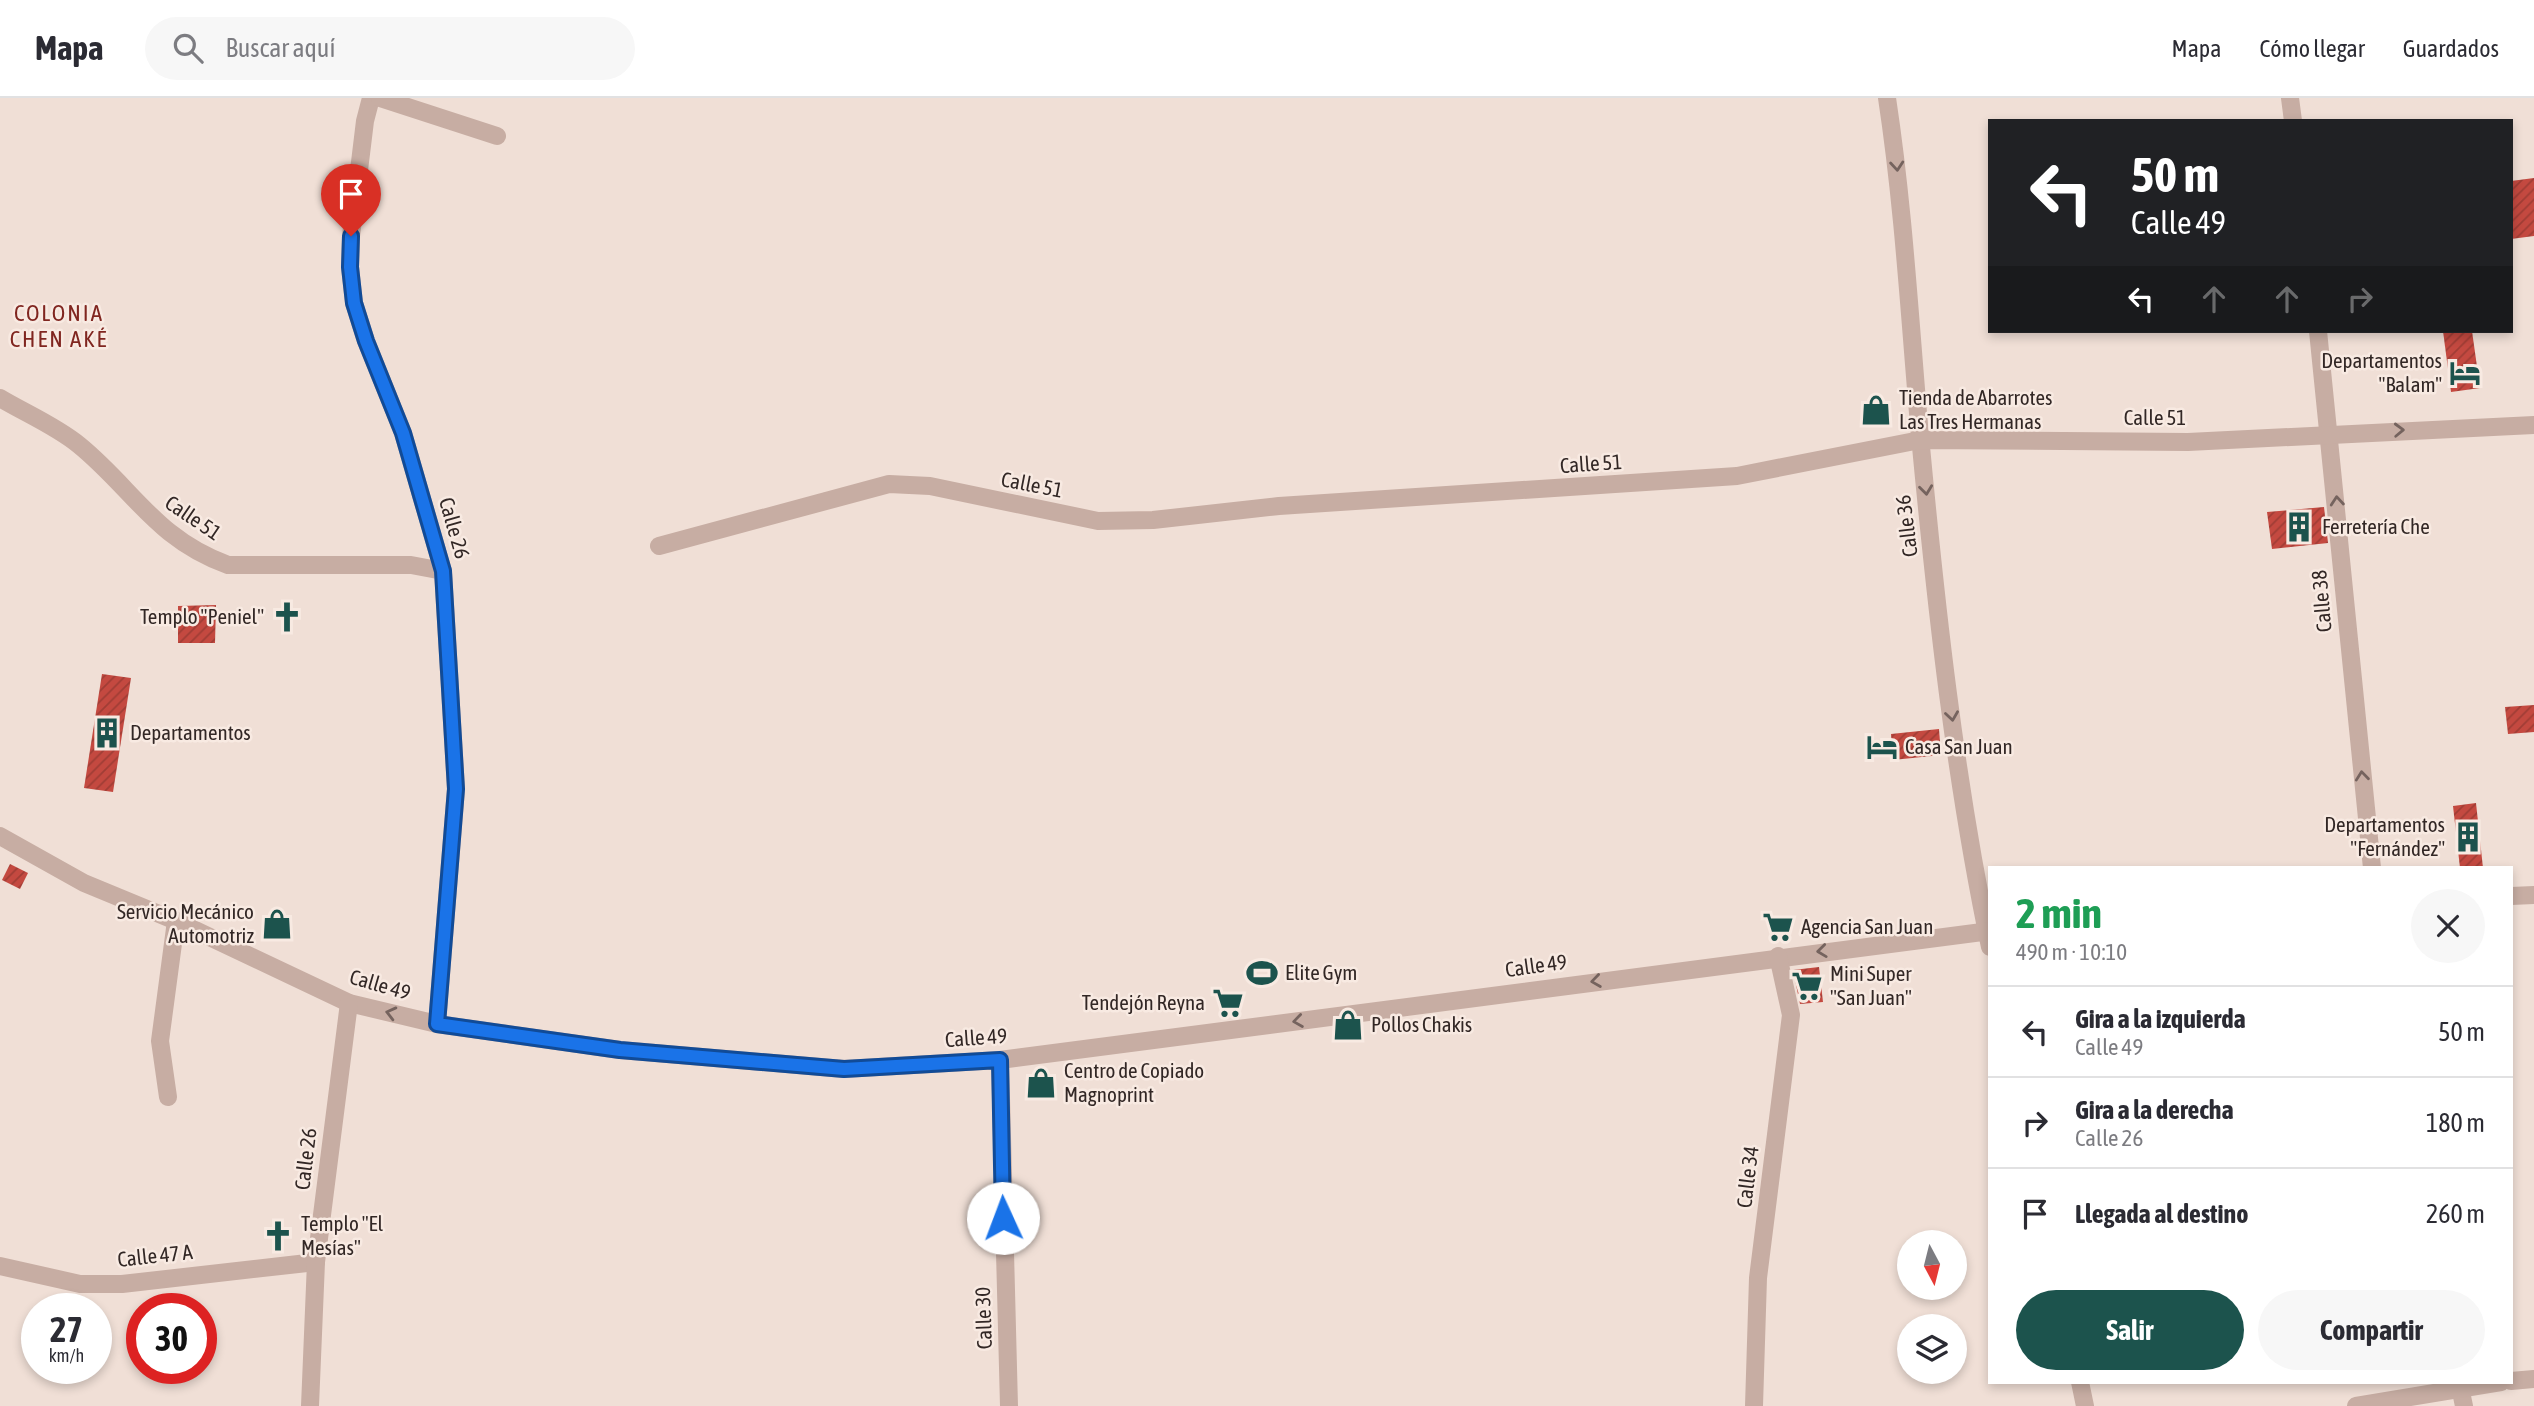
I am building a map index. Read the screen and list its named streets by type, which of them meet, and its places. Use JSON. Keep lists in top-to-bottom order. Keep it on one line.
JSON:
{"streets":{"street":["Calle 51","Calle 36","Calle 26","Calle 38","Calle 49","Calle 34","Calle 47 A","Calle 30"]},"crossings":[["Calle 51","Calle 36"],["Calle 51","Calle 26"],["Calle 51","Calle 38"],["Calle 26","Calle 49"],["Calle 26","Calle 47 A"],["Calle 49","Calle 34"],["Calle 49","Calle 30"]],"one_way":["Calle 36","Calle 38","Calle 49"],"districts":["COLONIA CHEN AKÉ"],"places":{"hotel":["Departamentos \"Balam\"","Casa San Juan"],"shop":["Tienda de Abarrotes Las Tres Hermanas","Servicio Mecánico Automotriz","Pollos Chakis","Centro de Copiado Magnoprint"],"building":["Ferretería Che","Departamentos","Departamentos \"Fernández\""],"church":["Templo \"Peniel\"","Templo \"El Mesías\""],"supermarket":["Agencia San Juan","Mini Super \"San Juan\"","Tendejón Reyna"],"sports":["Elite Gym"]},"north":"bottom","page":{"header":"Mapa","search":"Buscar aquí","nav":["Mapa","Cómo llegar","Guardados"],"turn":["50 m","Calle 49"],"heading":["2 min","490 m · 10:10"],"list":[{"name":"Gira a la izquierda","note":"Calle 49","value":"50 m"},{"name":"Gira a la derecha","note":"Calle 26","value":"180 m"},{"name":"Llegada al destino","value":"260 m"}],"buttons":["Salir","Compartir"],"speed":"27 km/h","limit":"30"}}
